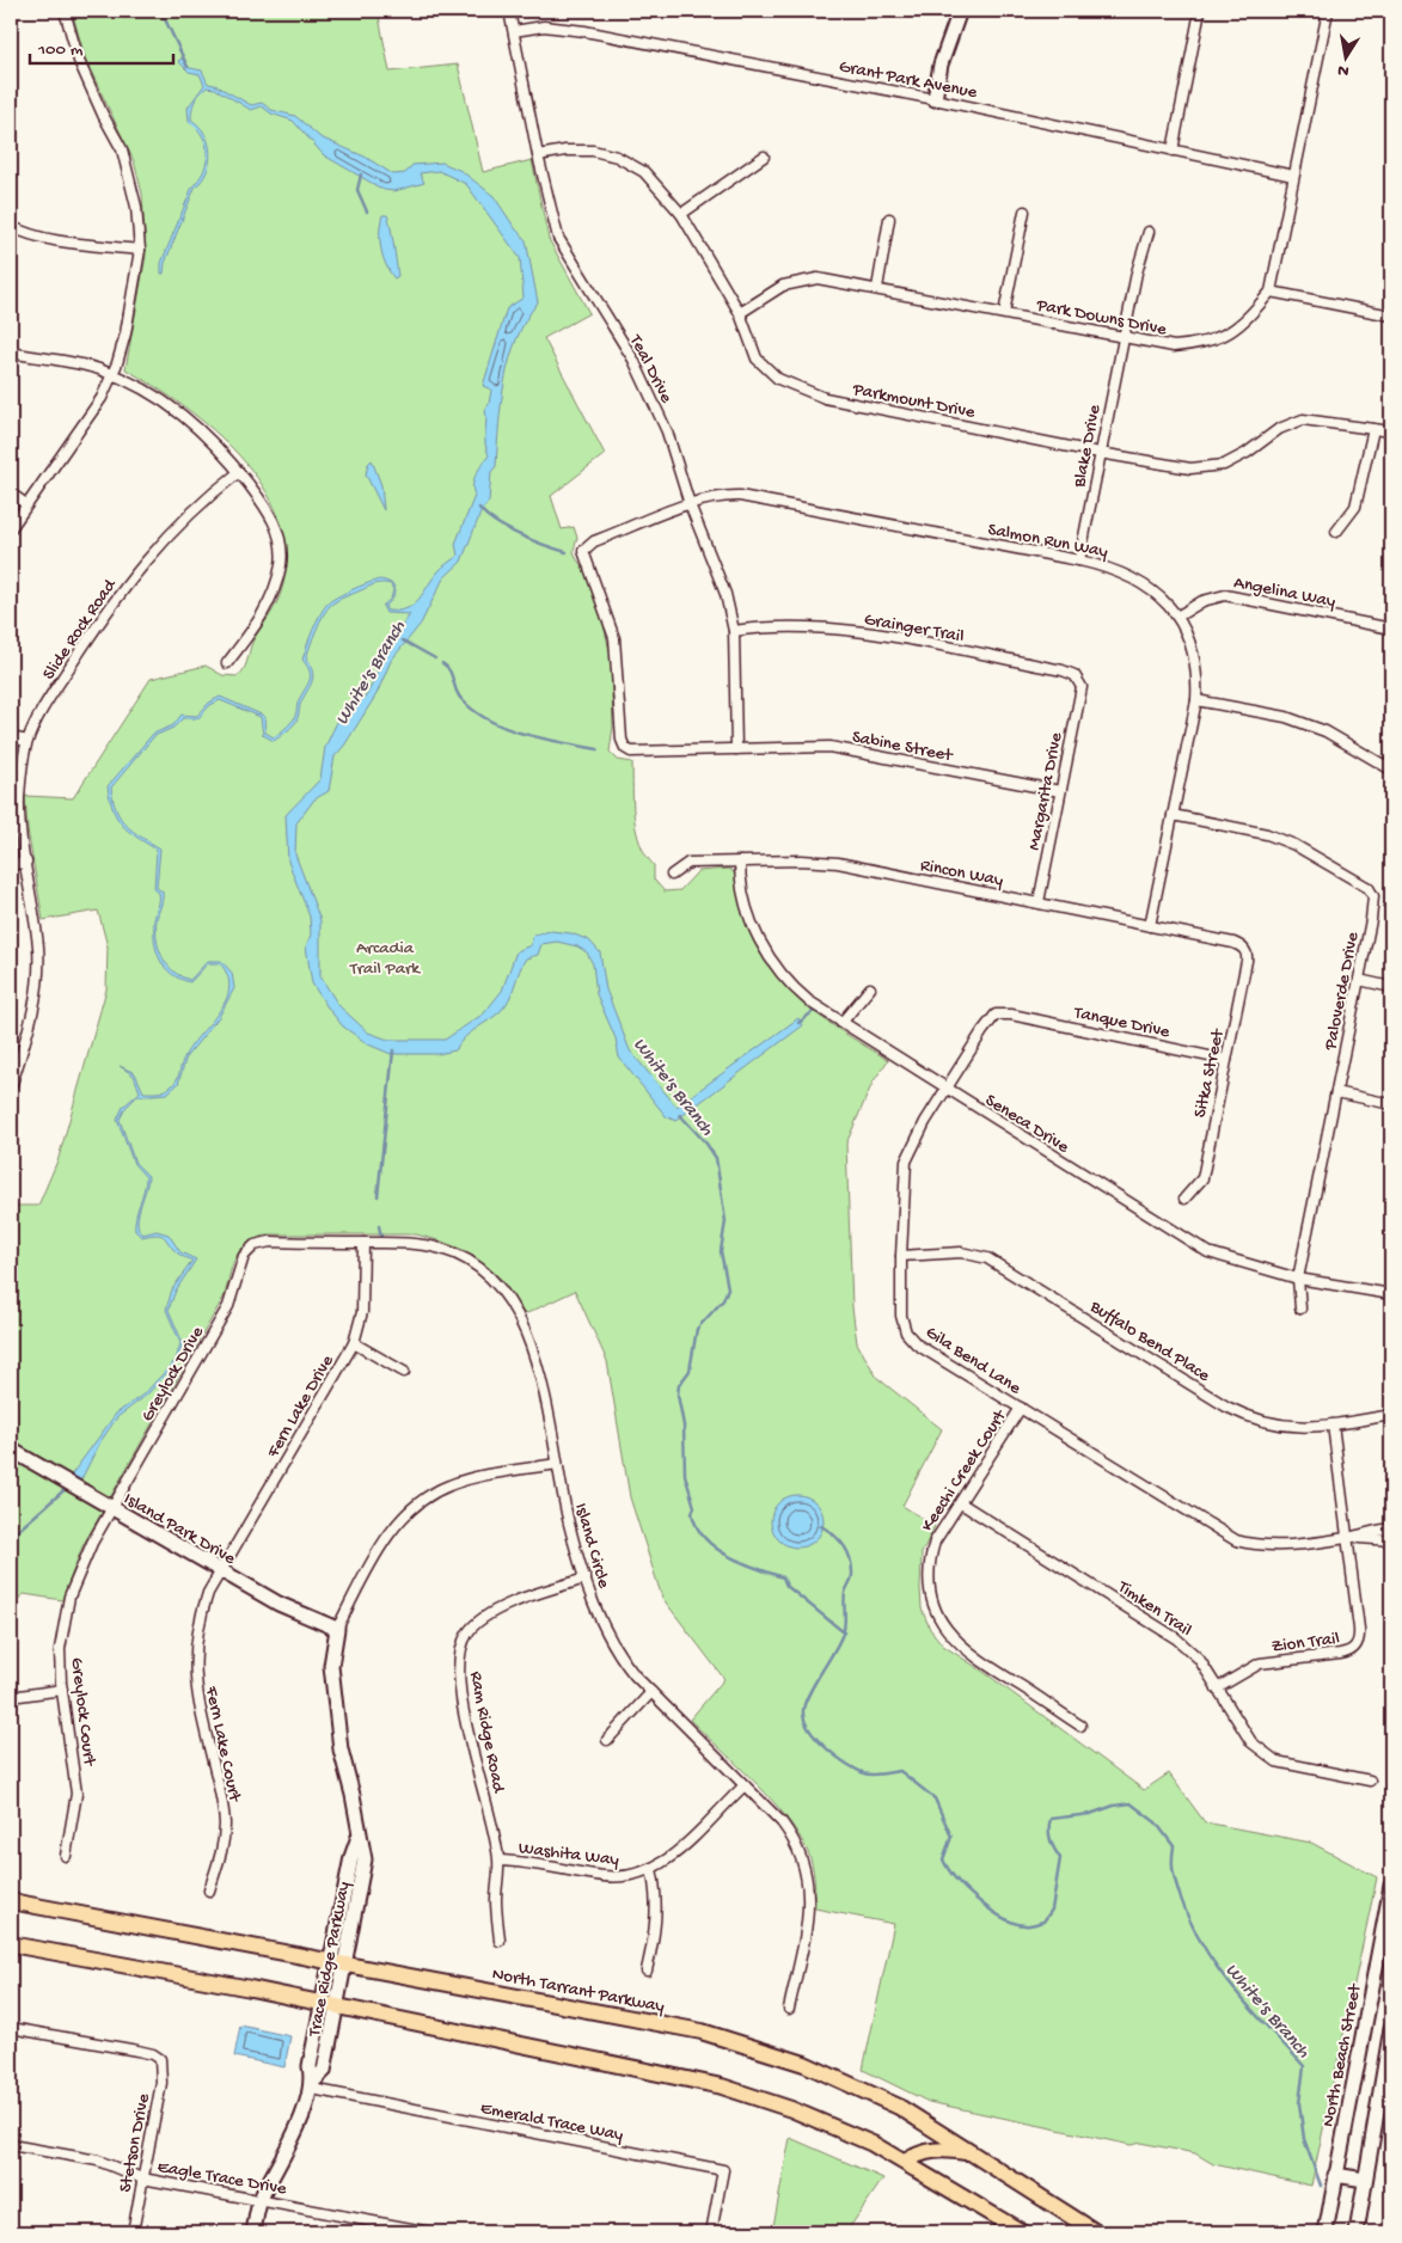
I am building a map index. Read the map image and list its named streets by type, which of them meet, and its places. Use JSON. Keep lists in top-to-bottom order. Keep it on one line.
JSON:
{"streets":{"main road":["North Tarrant Parkway"],"street":["Grant Park Avenue","Park Downs Drive","Teal Drive","Parkmount Drive","Blake Drive","Salmon Run Way","Angelina Way","Grainger Trail","Slide Rock Road","Sabine Street","Margarita Drive","Rincon Way","Paloverde Drive","Tanque Drive","Sitka Street","Seneca Drive","Buffalo Bend Place","Gila Bend Lane","Greylock Drive","Fern Lake Drive","Keechi Creek Court","Island Park Drive","Island Circle","Timken Trail","Zion Trail","Greylock Court","Ram Ridge Road","Fern Lake Court","Washita Way","Trace Ridge Parkway","North Beach Street","Emerald Trace Way","Stetson Drive","Eagle Trace Drive"]},"crossings":[["Grant Park Avenue","Park Downs Drive"],["Grant Park Avenue","Teal Drive"],["Park Downs Drive","Parkmount Drive"],["Park Downs Drive","Blake Drive"],["Teal Drive","Parkmount Drive"],["Teal Drive","Salmon Run Way"],["Teal Drive","Grainger Trail"],["Teal Drive","Sabine Street"],["Parkmount Drive","Blake Drive"],["Blake Drive","Salmon Run Way"],["Salmon Run Way","Angelina Way"],["Salmon Run Way","Sabine Street"],["Salmon Run Way","Rincon Way"],["Salmon Run Way","Paloverde Drive"],["Grainger Trail","Margarita Drive"],["Sabine Street","Margarita Drive"],["Margarita Drive","Rincon Way"],["Rincon Way","Sitka Street"],["Rincon Way","Seneca Drive"],["Paloverde Drive","Seneca Drive"],["Tanque Drive","Sitka Street"],["Tanque Drive","Gila Bend Lane"],["Seneca Drive","Gila Bend Lane"],["Buffalo Bend Place","Gila Bend Lane"],["Buffalo Bend Place","Zion Trail"],["Gila Bend Lane","Keechi Creek Court"],["Gila Bend Lane","Zion Trail"],["Greylock Drive","Island Park Drive"],["Greylock Drive","Island Circle"],["Greylock Drive","Greylock Court"],["Fern Lake Drive","Island Park Drive"],["Fern Lake Drive","Island Circle"],["Fern Lake Drive","Fern Lake Court"],["Keechi Creek Court","Timken Trail"],["Island Park Drive","Greylock Court"],["Island Park Drive","Fern Lake Court"],["Island Park Drive","Trace Ridge Parkway"],["Island Circle","Ram Ridge Road"],["Island Circle","Washita Way"],["Island Circle","Trace Ridge Parkway"],["Timken Trail","Zion Trail"],["Ram Ridge Road","Washita Way"],["Trace Ridge Parkway","North Tarrant Parkway"],["Trace Ridge Parkway","Emerald Trace Way"],["Trace Ridge Parkway","Eagle Trace Drive"],["Stetson Drive","Eagle Trace Drive"]],"water":["White's Branch"],"parks":["Arcadia Trail Park"],"scale_bar":"100 m","north":"bottom"}
